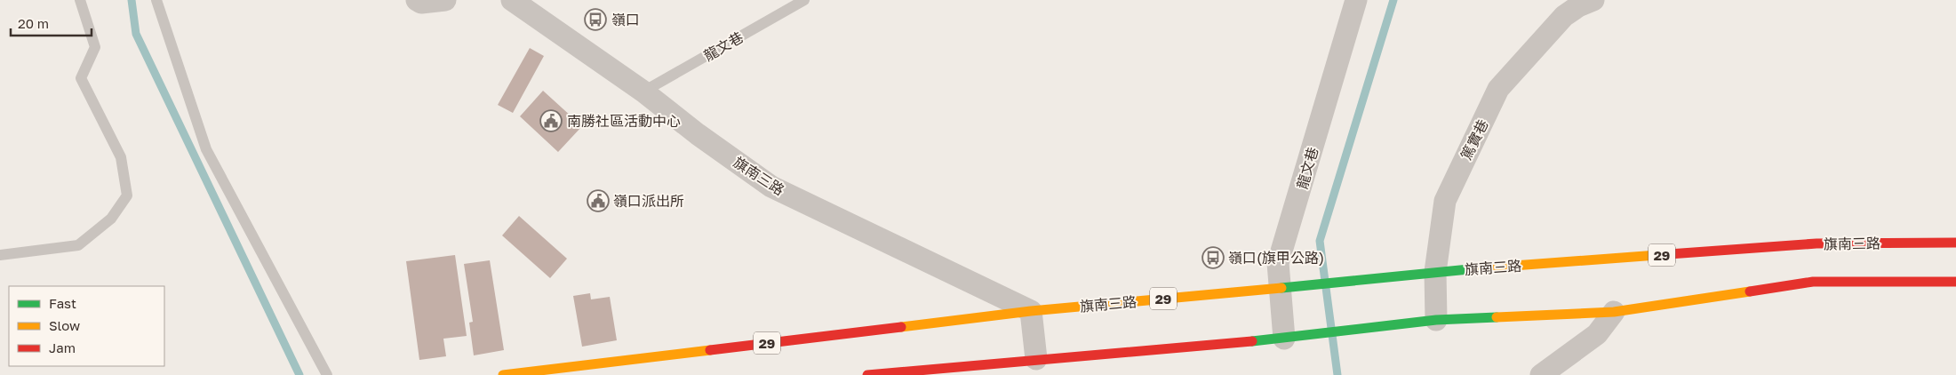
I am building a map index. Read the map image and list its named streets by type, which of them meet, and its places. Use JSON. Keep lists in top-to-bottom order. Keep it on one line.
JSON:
{"streets":{"main road":["旗南三路","29"],"street":["龍文巷","篤實巷"]},"crossings":[["龍文巷","旗南三路"],["篤實巷","旗南三路"]],"places":{"bus stop":["嶺口","嶺口(旗甲公路)"],"public building":["南勝社區活動中心","嶺口派出所"]},"legend":["Fast","Slow","Jam"],"scale_bar":"20 m"}
